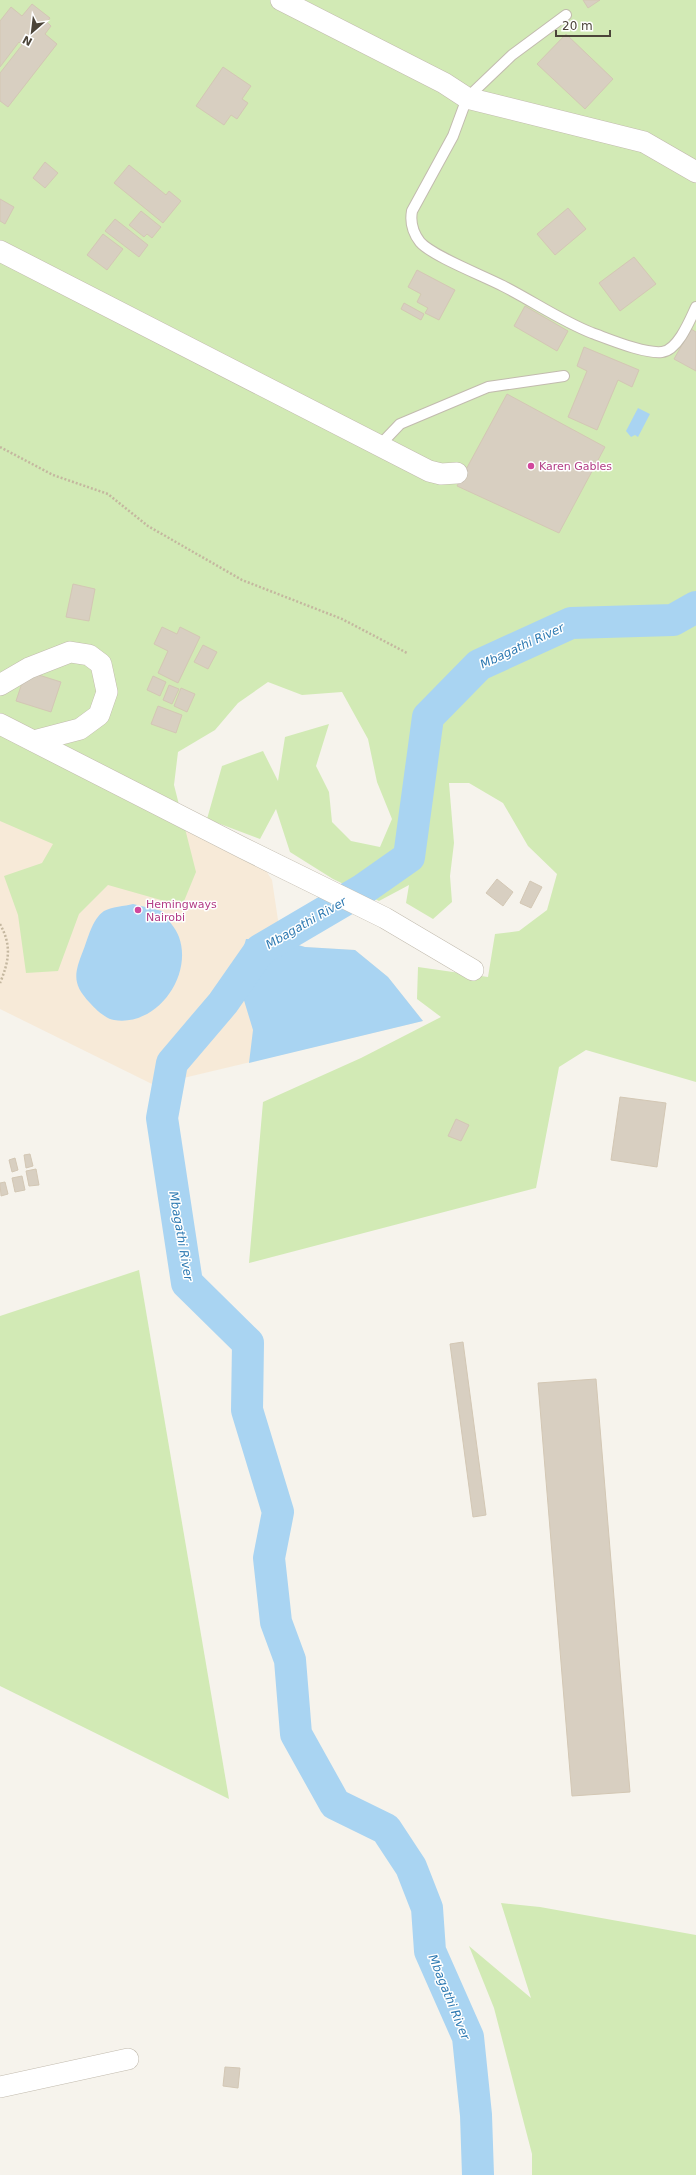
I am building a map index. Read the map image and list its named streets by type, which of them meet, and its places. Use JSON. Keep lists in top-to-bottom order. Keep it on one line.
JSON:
{"water":["Mbagathi River"],"places":["Karen Gables","Hemingways Nairobi"],"scale_bar":"20 m","north":"bottom left"}
